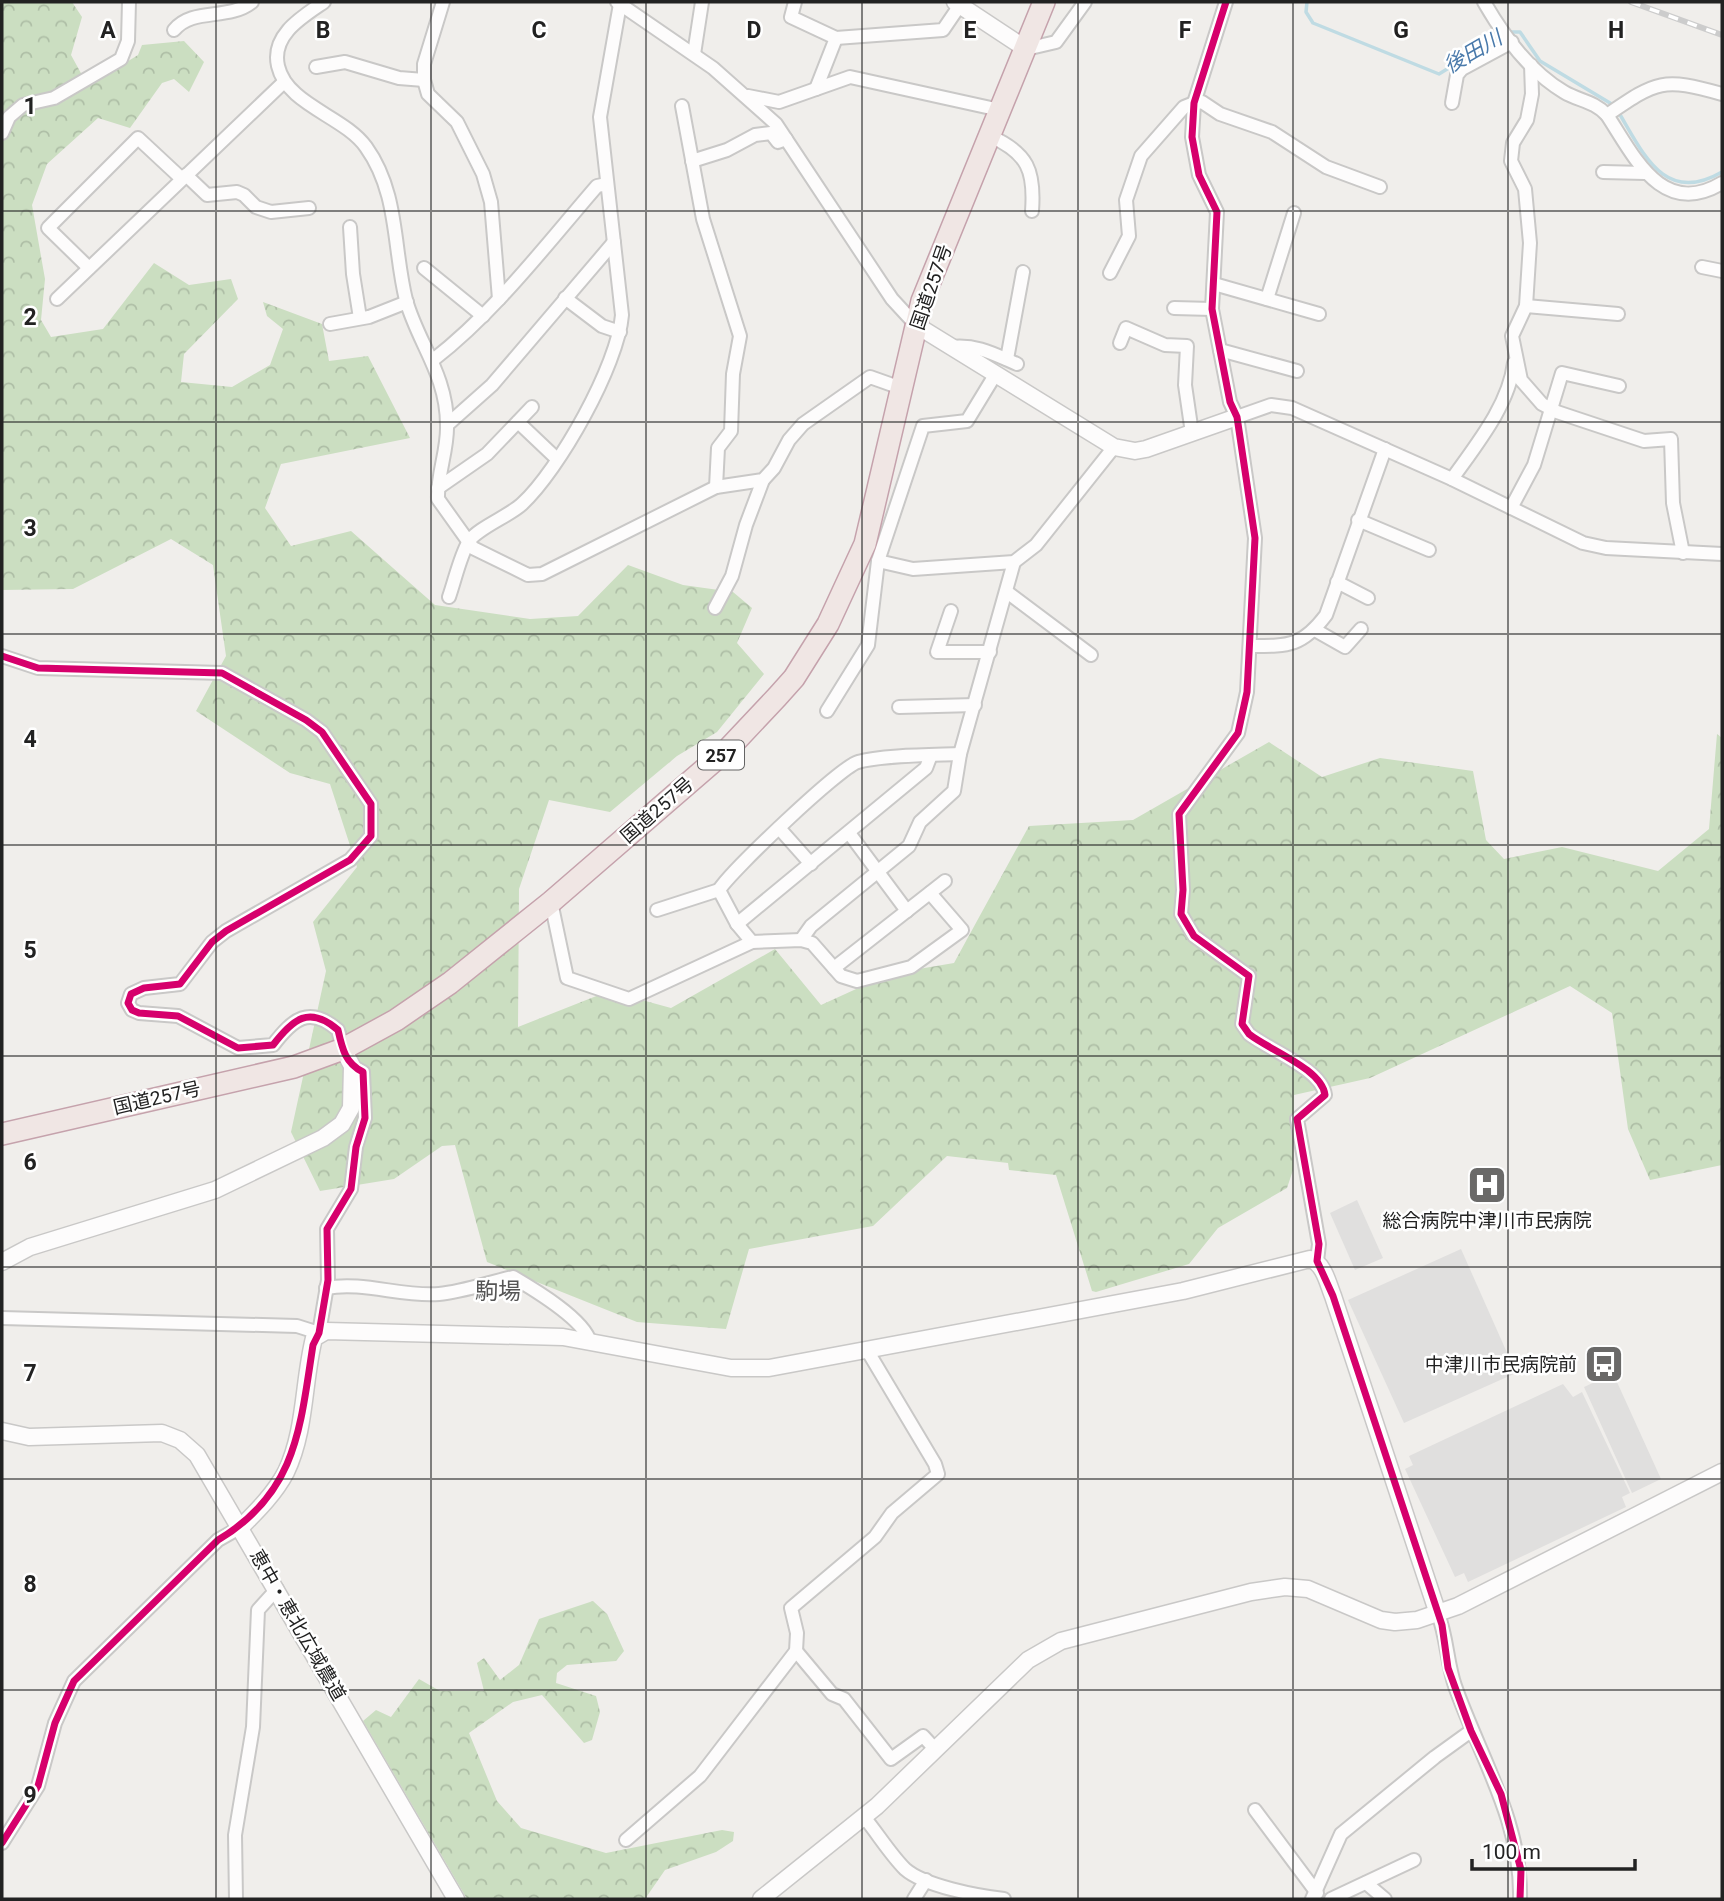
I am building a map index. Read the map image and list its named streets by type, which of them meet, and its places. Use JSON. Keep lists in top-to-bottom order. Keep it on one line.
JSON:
{"streets":{"highway":["国道257号","257"],"street":["恵中・恵北広域農道"]},"districts":["駒場"],"water":["後田川"],"places":{"hospital":["総合病院中津川市民病院"],"bus stop":["中津川市民病院前"]},"scale_bar":"100 m","grid":{"columns":["A","B","C","D","E","F","G","H"],"rows":["1","2","3","4","5","6","7","8","9"]}}
